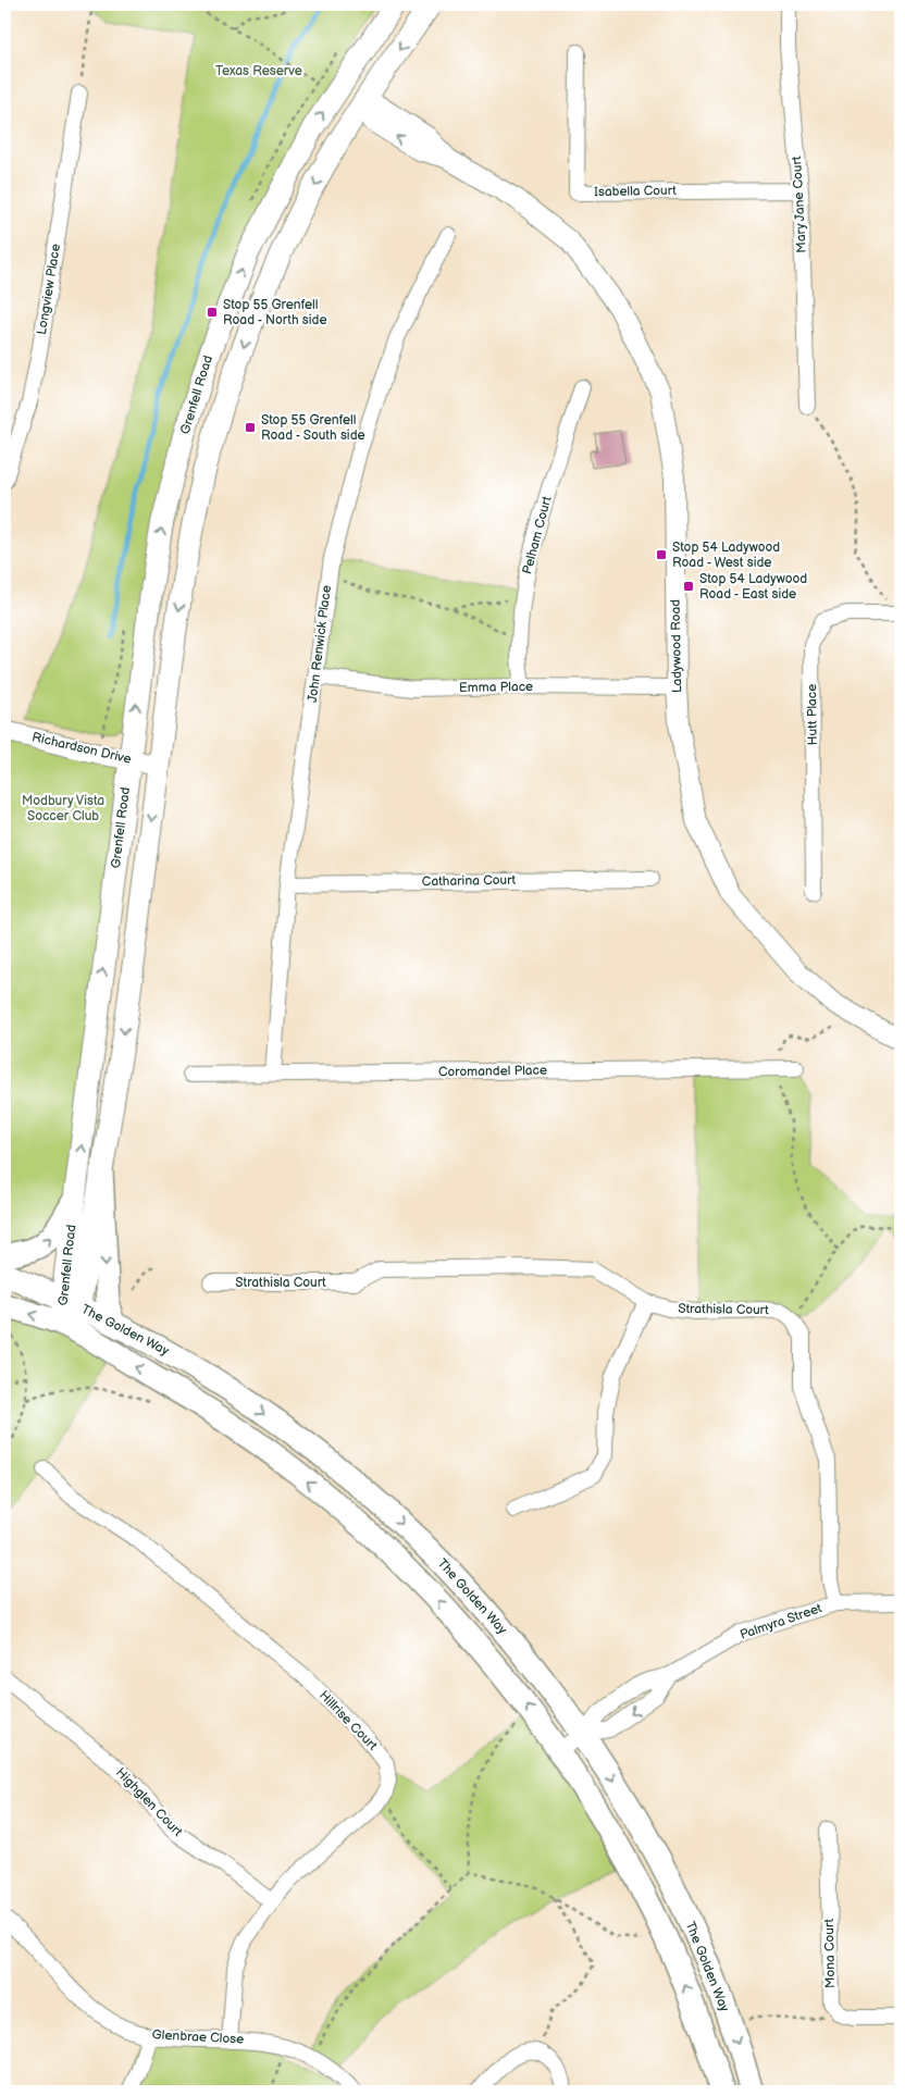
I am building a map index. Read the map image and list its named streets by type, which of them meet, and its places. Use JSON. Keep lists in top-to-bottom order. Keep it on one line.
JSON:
{"streets":{"main road":["Grenfell Road","The Golden Way"],"street":["Isabella Court","Mary Jane Court","Longview Place","Pelham Court","John Renwick Place","Ladywood Road","Emma Place","Hutt Place","Richardson Drive","Catharina Court","Coromandel Place","Strathisla Court","Palmyra Street","Hillrise Court","Highglen Court","Mona Court","Glenbrae Close"]},"crossings":[["Isabella Court","Mary Jane Court"],["Grenfell Road","Ladywood Road"],["Grenfell Road","Richardson Drive"],["Grenfell Road","The Golden Way"],["Pelham Court","Emma Place"],["John Renwick Place","Emma Place"],["John Renwick Place","Catharina Court"],["John Renwick Place","Coromandel Place"],["Ladywood Road","Emma Place"],["The Golden Way","Palmyra Street"]],"parks":["Texas Reserve","Modbury Vista Soccer Club"],"places":{"transit":["Stop 55 Grenfell Road - North side","Stop 55 Grenfell Road - South side","Stop 54 Ladywood Road - West side","Stop 54 Ladywood Road - East side"]}}
